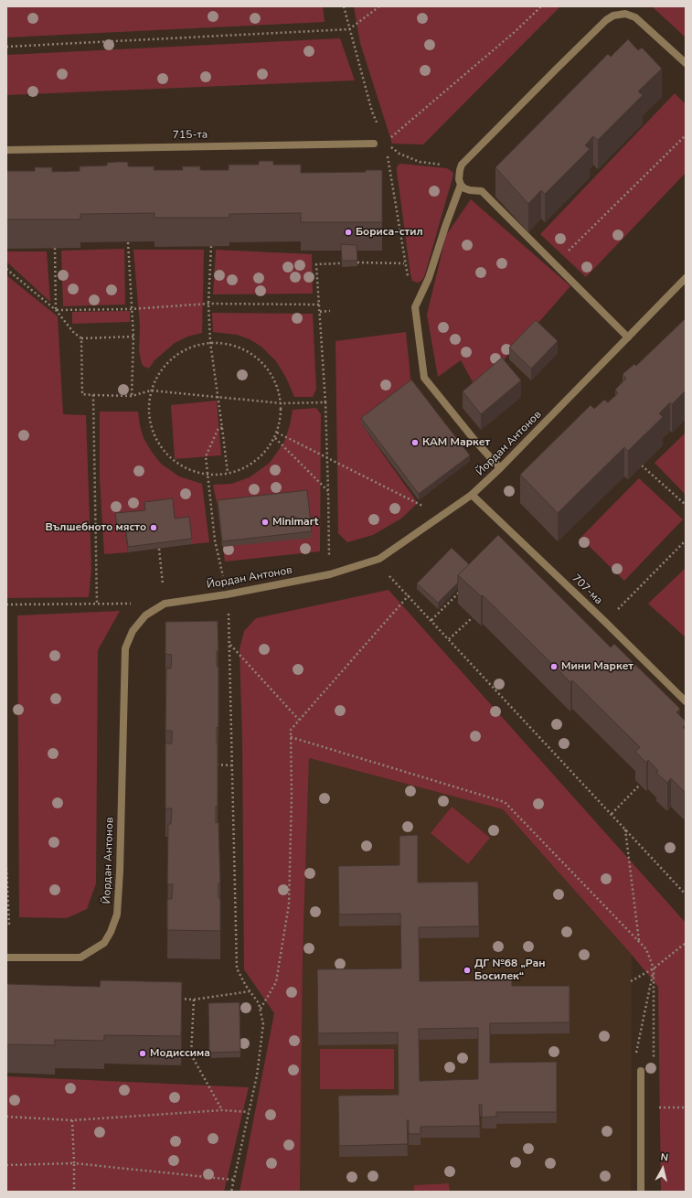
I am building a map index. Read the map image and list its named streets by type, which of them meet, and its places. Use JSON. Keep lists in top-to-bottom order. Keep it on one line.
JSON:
{"streets":{"street":["715-та","Йордан Антонов","707-ма"]},"crossings":[["Йордан Антонов","707-ма"]],"places":["Бориса-стил","КАМ Маркет","Minimart","Вълшебното място","Мини Маркет","ДГ №68 „Ран Босилек“","Модиссима"],"north":"top"}
